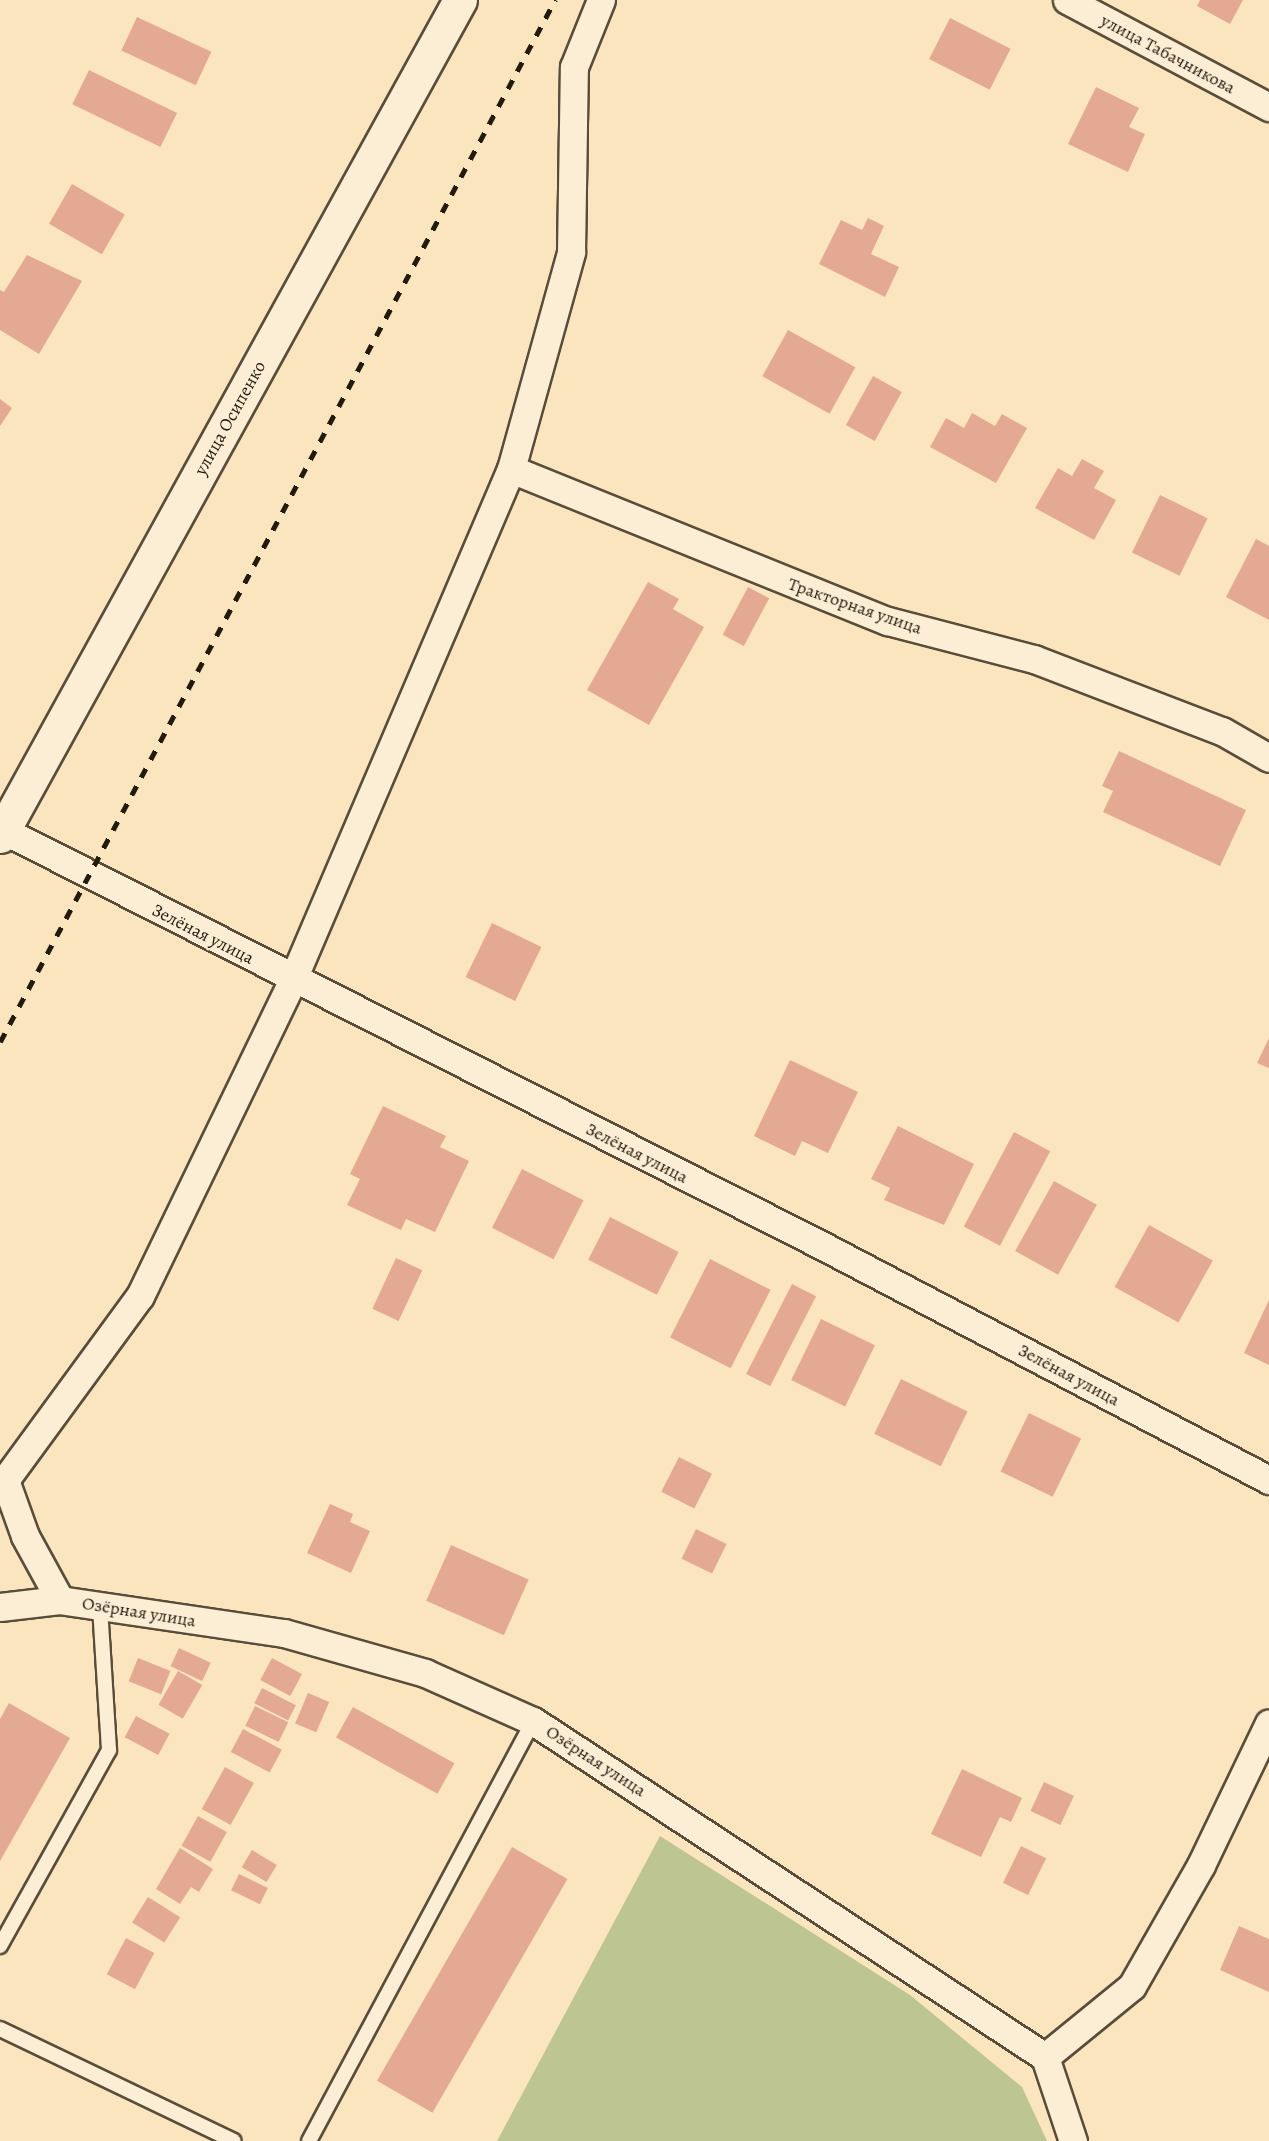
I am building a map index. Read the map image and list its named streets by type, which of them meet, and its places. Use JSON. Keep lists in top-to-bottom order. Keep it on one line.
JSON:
{"streets":{"street":["улица Табачникова","улица Осипенко","Тракторная улица","Зелёная улица","Озёрная улица"]},"crossings":[["улица Осипенко","Зелёная улица"]]}
